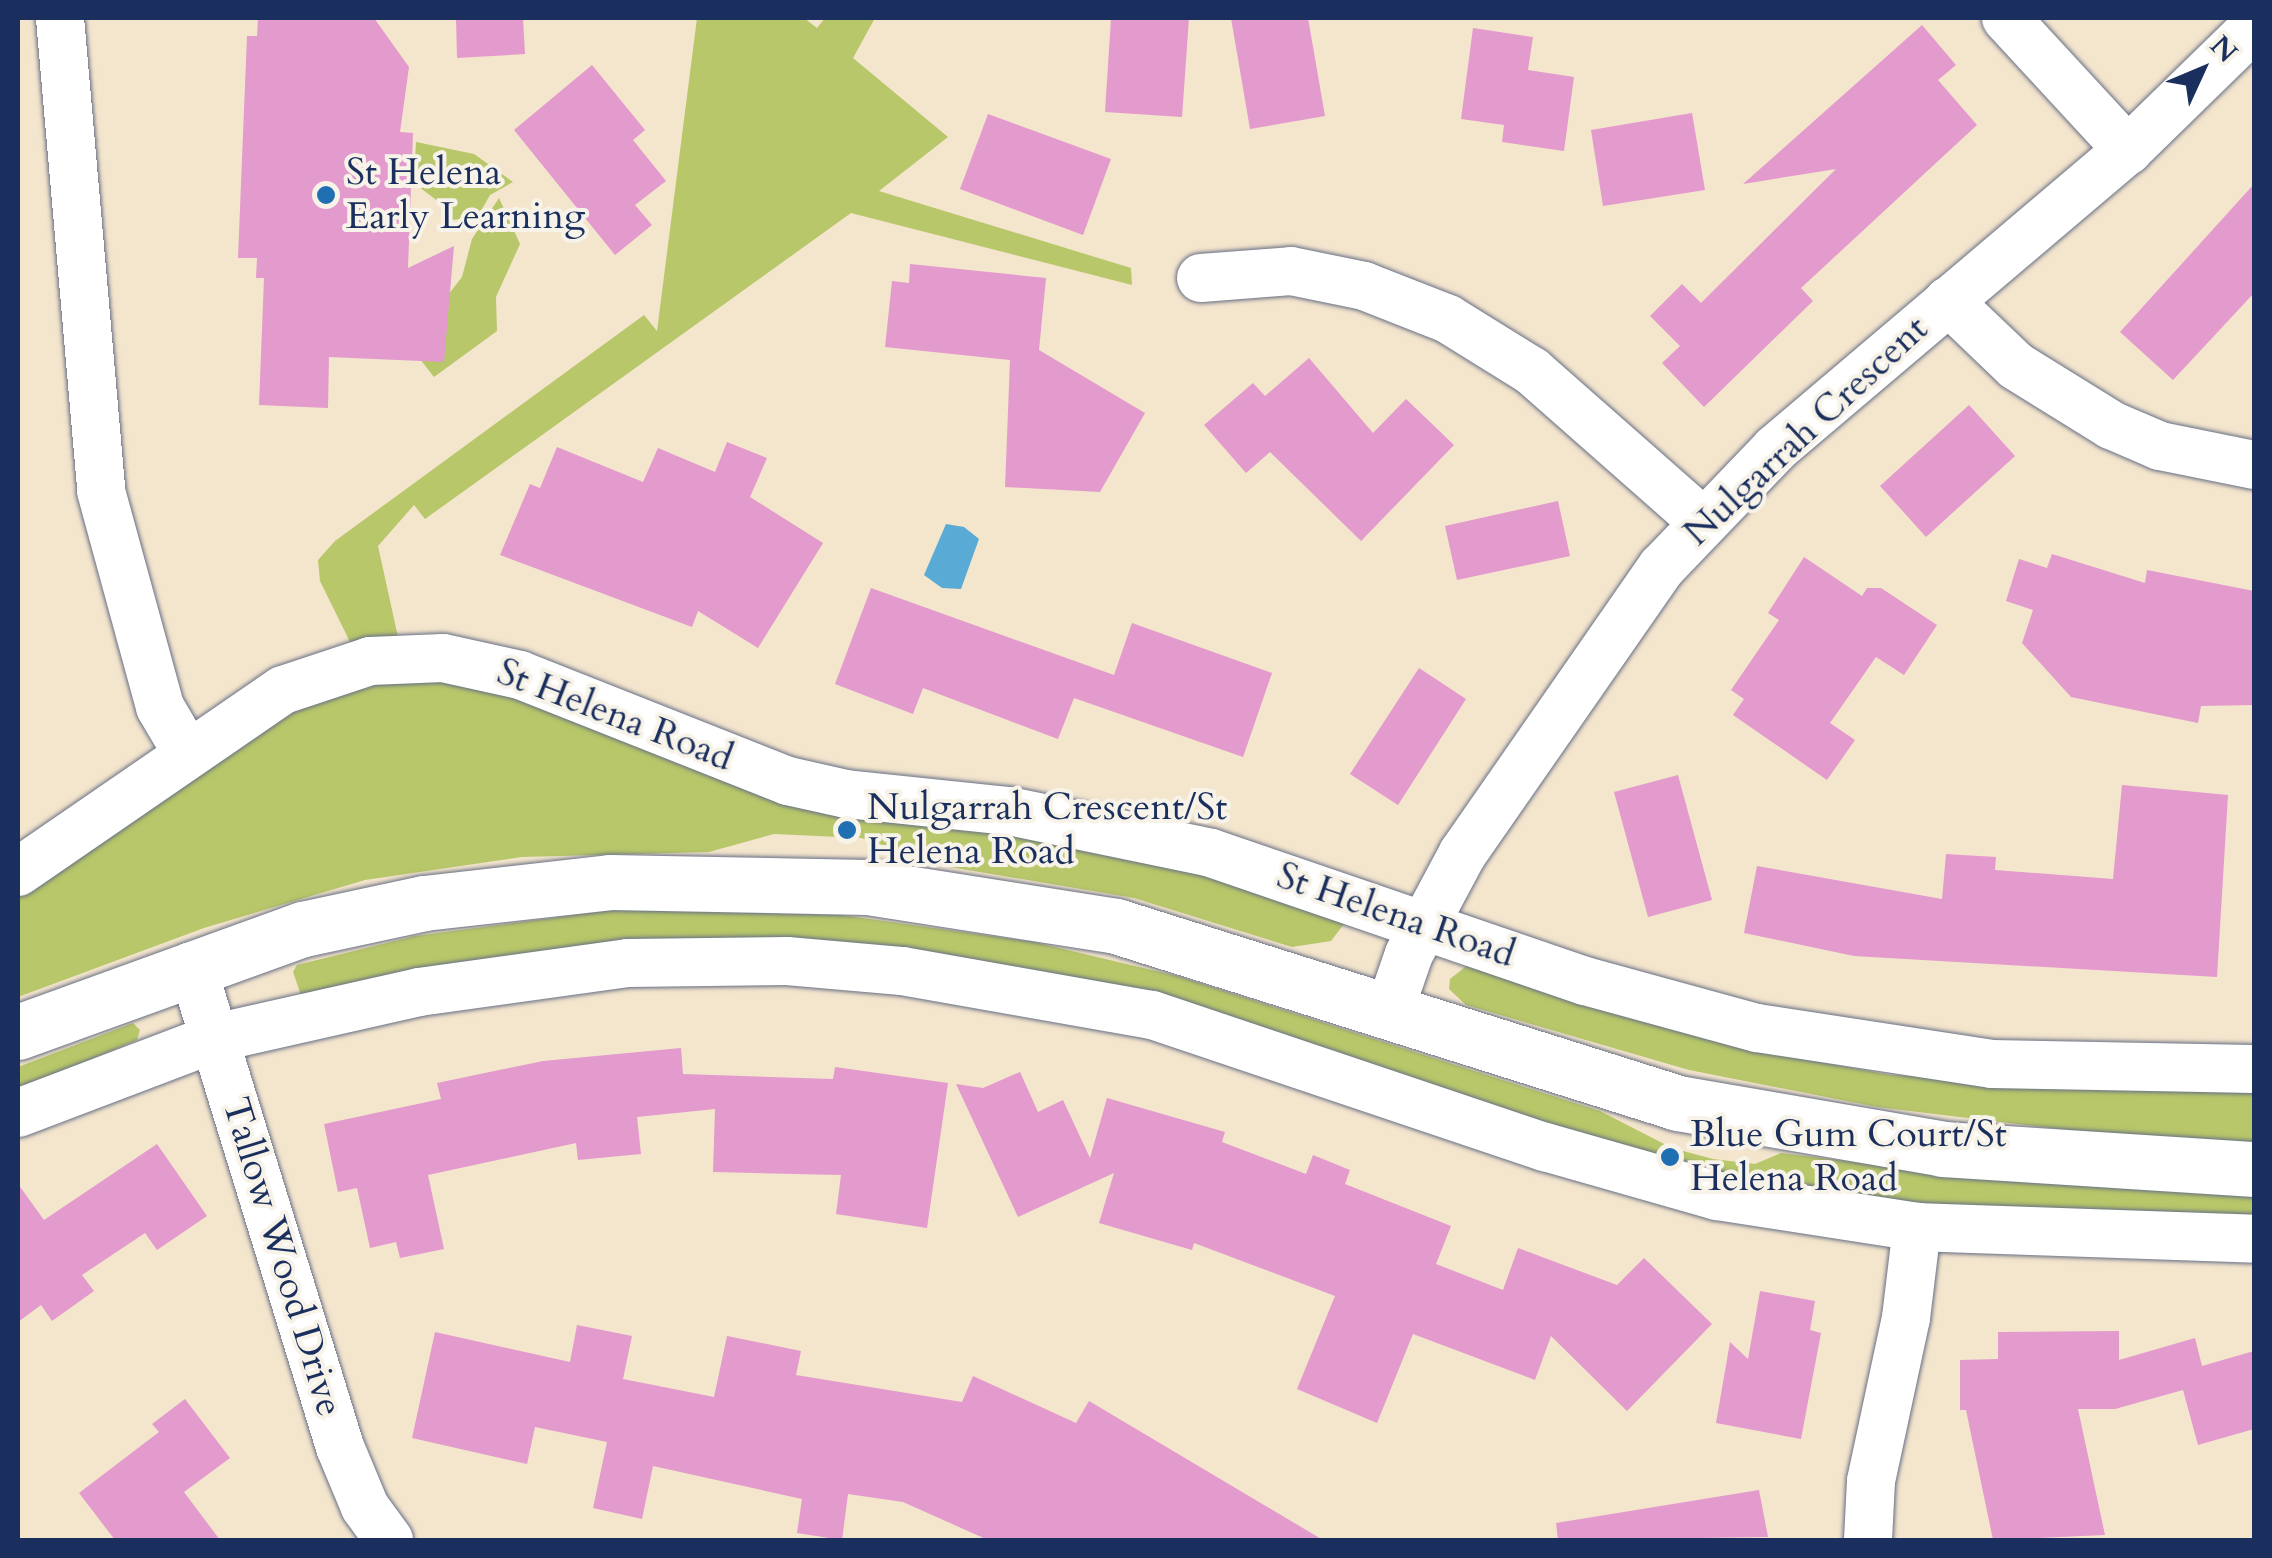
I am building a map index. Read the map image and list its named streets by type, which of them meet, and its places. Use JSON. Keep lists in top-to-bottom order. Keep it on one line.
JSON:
{"streets":{"street":["Nulgarrah Crescent","St Helena Road","Tallow Wood Drive"]},"crossings":[["Nulgarrah Crescent","St Helena Road"]],"places":["St Helena Early Learning","Nulgarrah Crescent/St Helena Road","Blue Gum Court/St Helena Road"],"north":"top right"}
